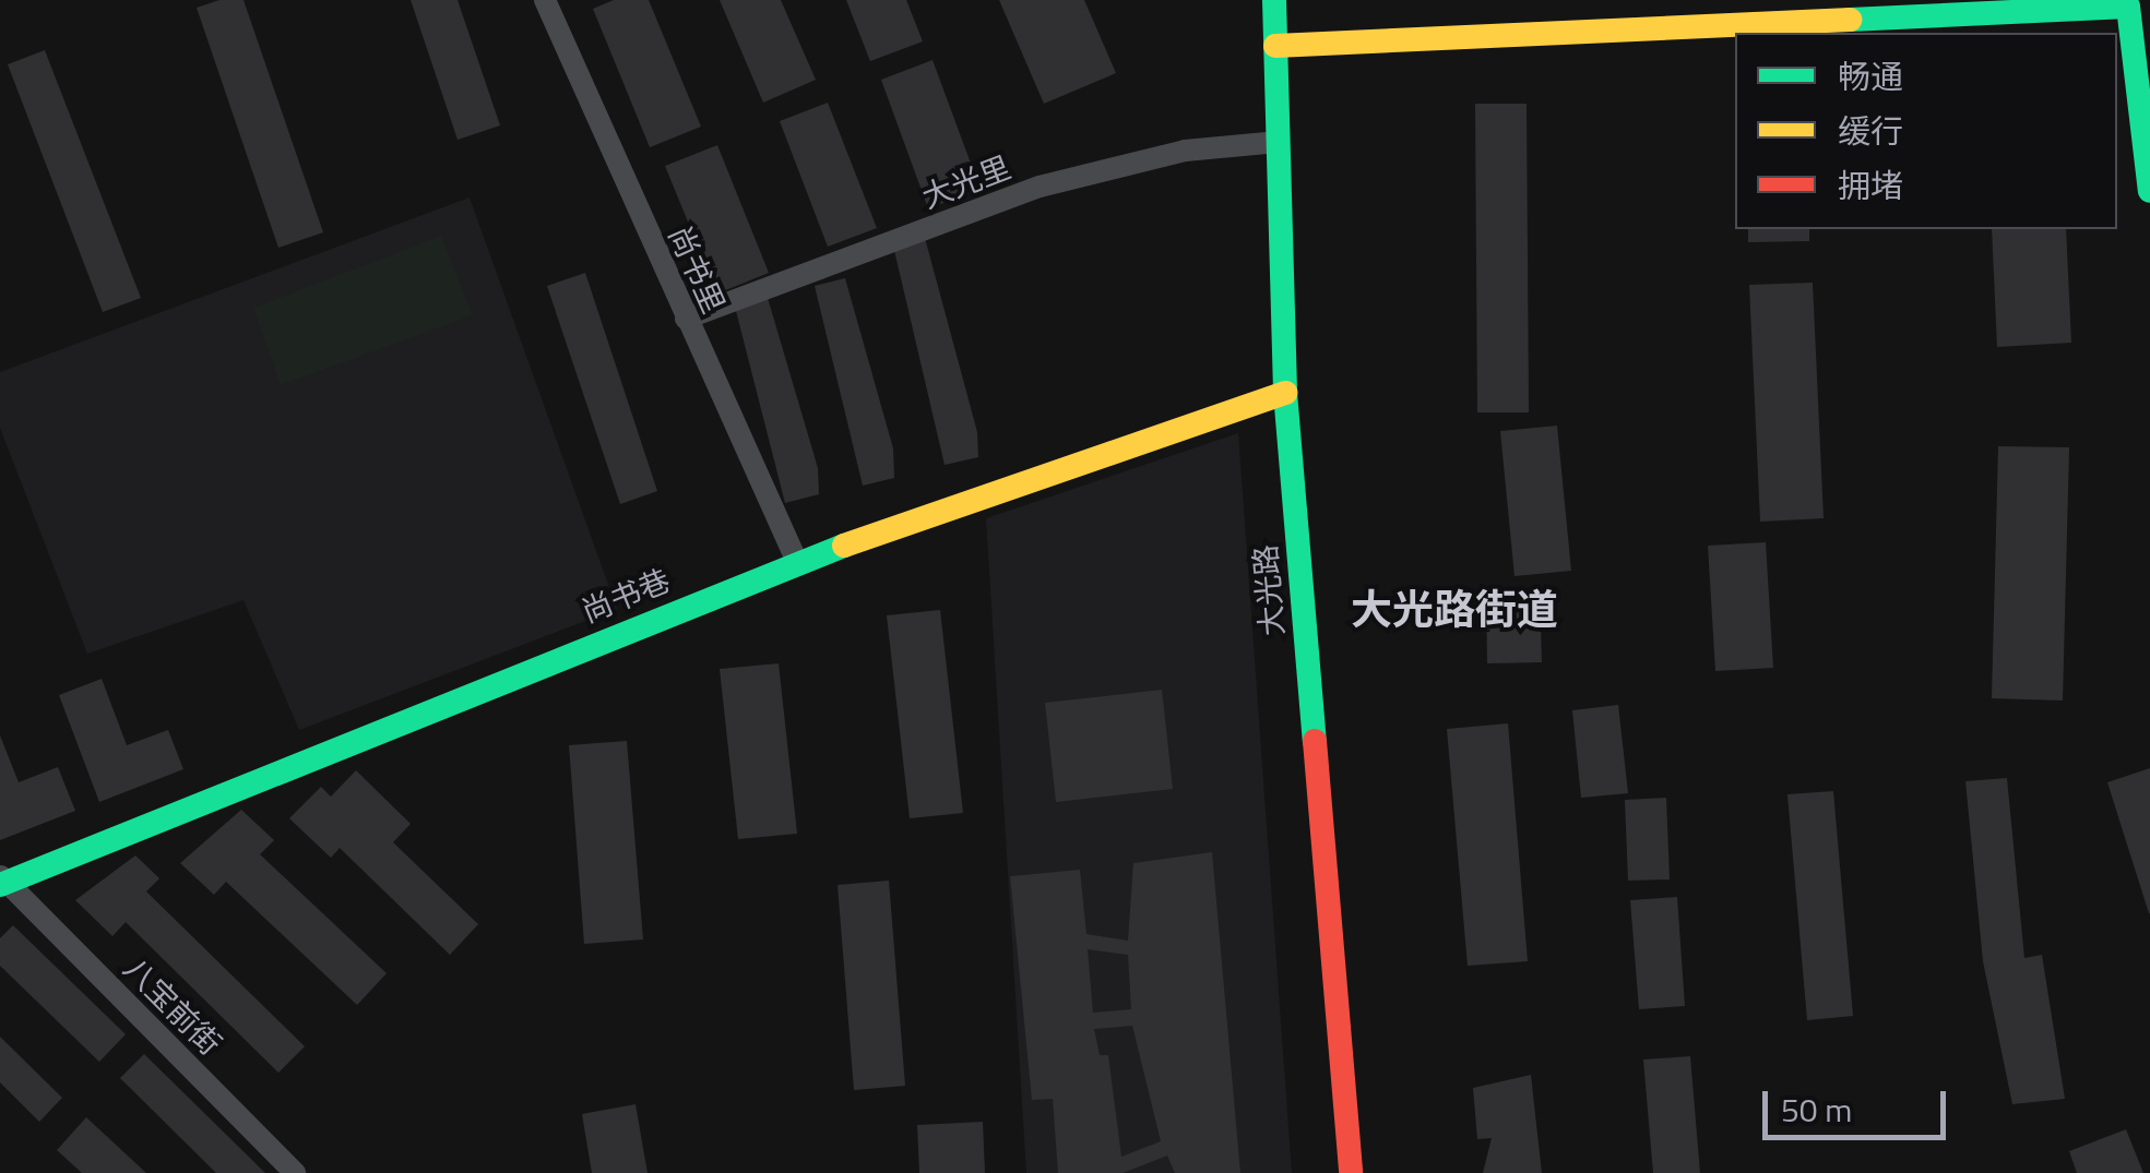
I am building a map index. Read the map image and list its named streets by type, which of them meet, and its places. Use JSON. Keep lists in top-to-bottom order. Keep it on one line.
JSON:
{"streets":{"street":["大光里","尚书里","大光路","尚书巷","八宝前街"]},"crossings":[["大光里","尚书里"],["大光里","大光路"],["尚书里","尚书巷"],["大光路","尚书巷"],["尚书巷","八宝前街"]],"districts":["大光路街道"],"legend":["畅通","缓行","拥堵"],"scale_bar":"50 m"}
